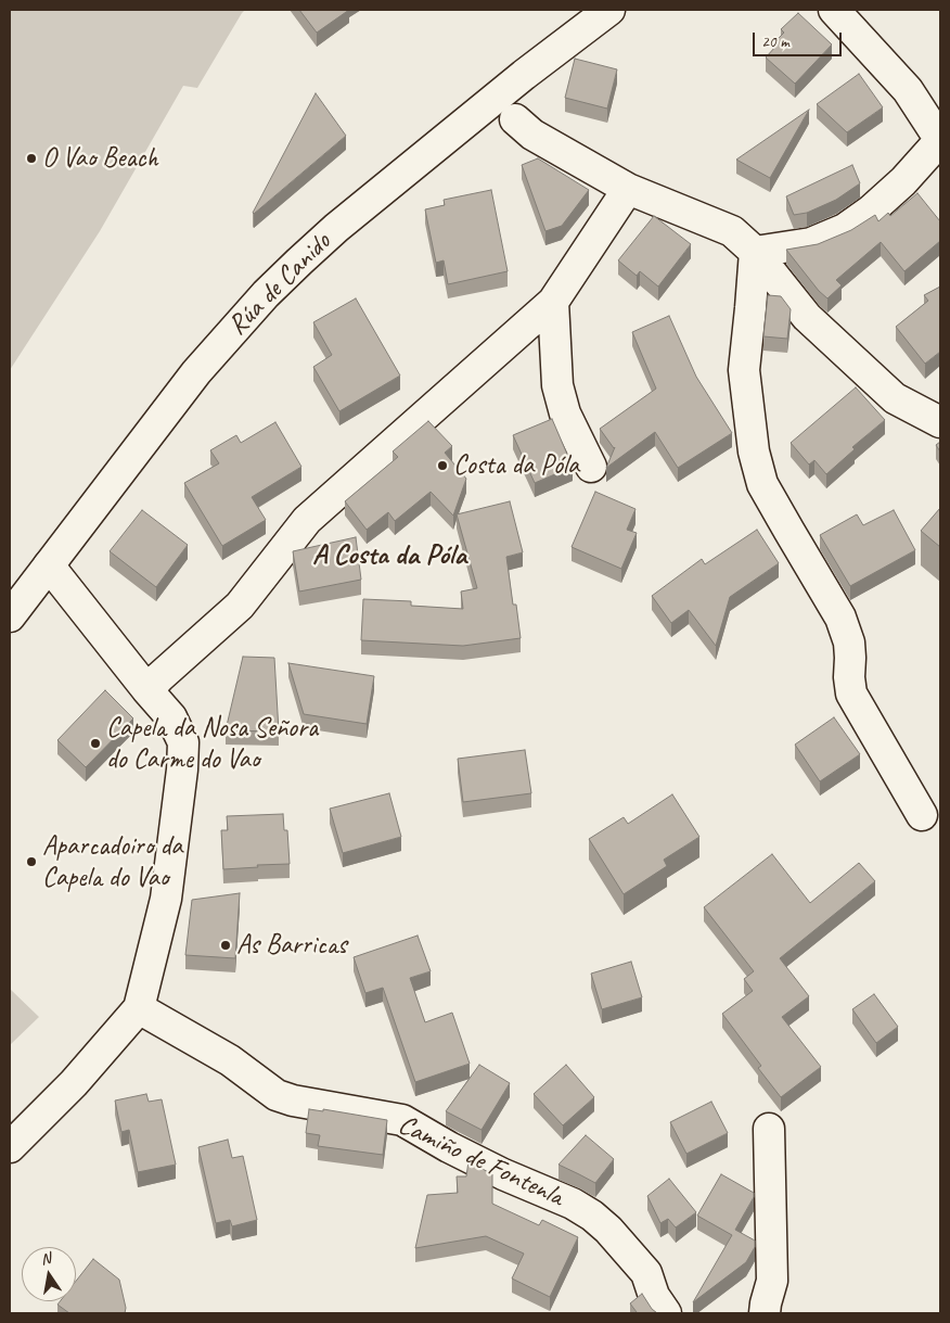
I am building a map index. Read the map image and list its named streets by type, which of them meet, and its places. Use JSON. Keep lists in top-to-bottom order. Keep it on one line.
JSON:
{"streets":{"street":["Rúa de Canido","Camiño de Fontenla"]},"districts":["A Costa da Póla"],"places":["O Vao Beach","Costa da Póla","Capela da Nosa Señora do Carme do Vao","Aparcadoiro da Capela do Vao","As Barricas"],"scale_bar":"20 m","north":"top"}
